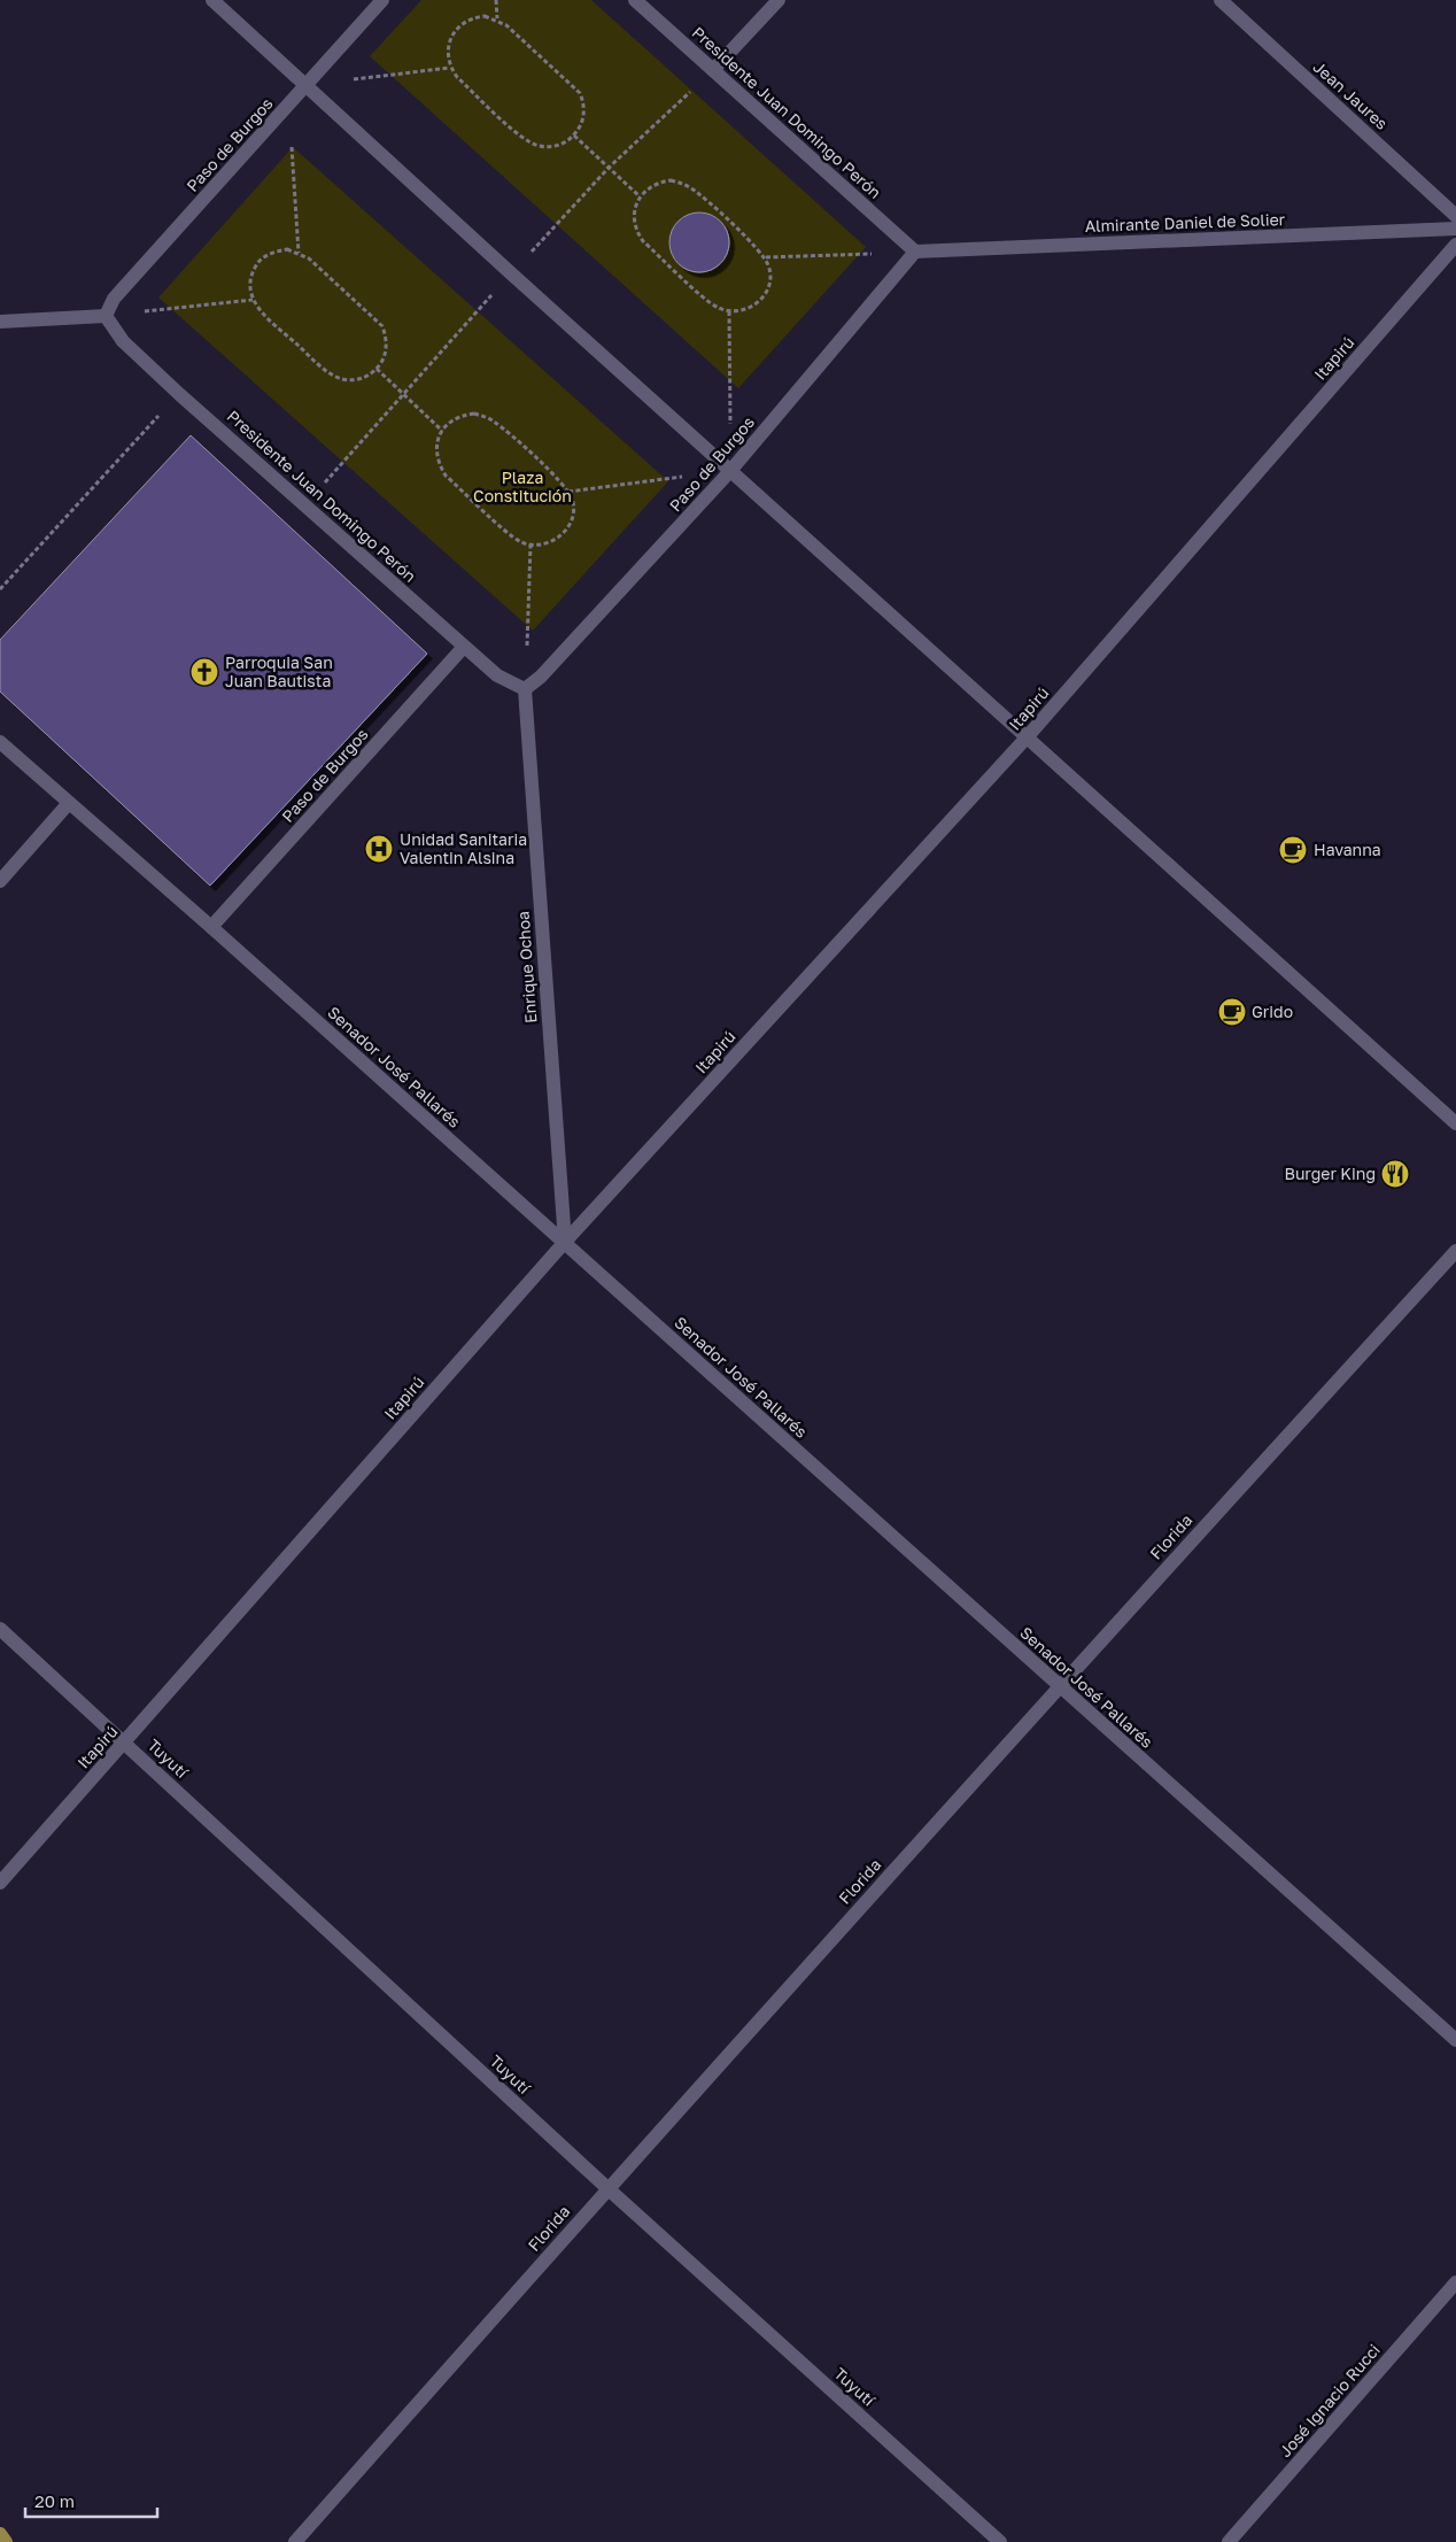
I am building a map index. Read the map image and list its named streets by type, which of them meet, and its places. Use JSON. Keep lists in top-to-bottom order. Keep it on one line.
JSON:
{"streets":{"street":["Jean Jaures","Presidente Juan Domingo Perón","Paso de Burgos","Almirante Daniel de Solier","Itapirú","Enrique Ochoa","Senador José Pallarés","Florida","Tuyutí","José Ignacio Rucci"]},"crossings":[["Presidente Juan Domingo Perón","Paso de Burgos"],["Presidente Juan Domingo Perón","Almirante Daniel de Solier"],["Presidente Juan Domingo Perón","Enrique Ochoa"],["Paso de Burgos","Almirante Daniel de Solier"],["Paso de Burgos","Enrique Ochoa"],["Paso de Burgos","Senador José Pallarés"],["Itapirú","Enrique Ochoa"],["Itapirú","Senador José Pallarés"],["Itapirú","Tuyutí"],["Enrique Ochoa","Senador José Pallarés"],["Senador José Pallarés","Florida"],["Florida","Tuyutí"]],"parks":["Plaza Constitución"],"places":{"church":["Parroquia San Juan Bautista"],"hospital":["Unidad Sanitaria Valentin Alsina"],"cafe":["Havanna","Grido"],"restaurant":["Burger King"]},"scale_bar":"20 m"}
